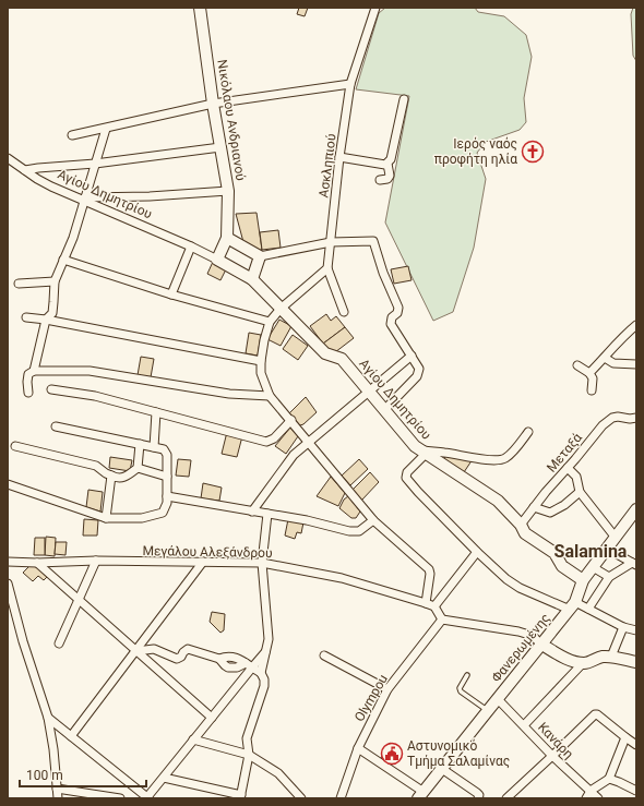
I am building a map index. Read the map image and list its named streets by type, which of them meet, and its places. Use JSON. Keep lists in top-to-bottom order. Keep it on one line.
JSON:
{"streets":{"street":["Νικόλαου Ανδριανού","Ασκληπιού","Αγίου Δημητρίου","Μεταξά","Μεγάλου Αλεξάνδρου","Φανερωμένης","Olympou","Κανάρη"]},"crossings":[["Αγίου Δημητρίου","Μεταξά"],["Αγίου Δημητρίου","Φανερωμένης"],["Φανερωμένης","Κανάρη"]],"districts":["Salamina"],"places":{"church":["Ιερός ναός προφήτη ηλία"],"public building":["Αστυνομικό Τμήμα Σαλαμίνας"]},"scale_bar":"100 m"}
